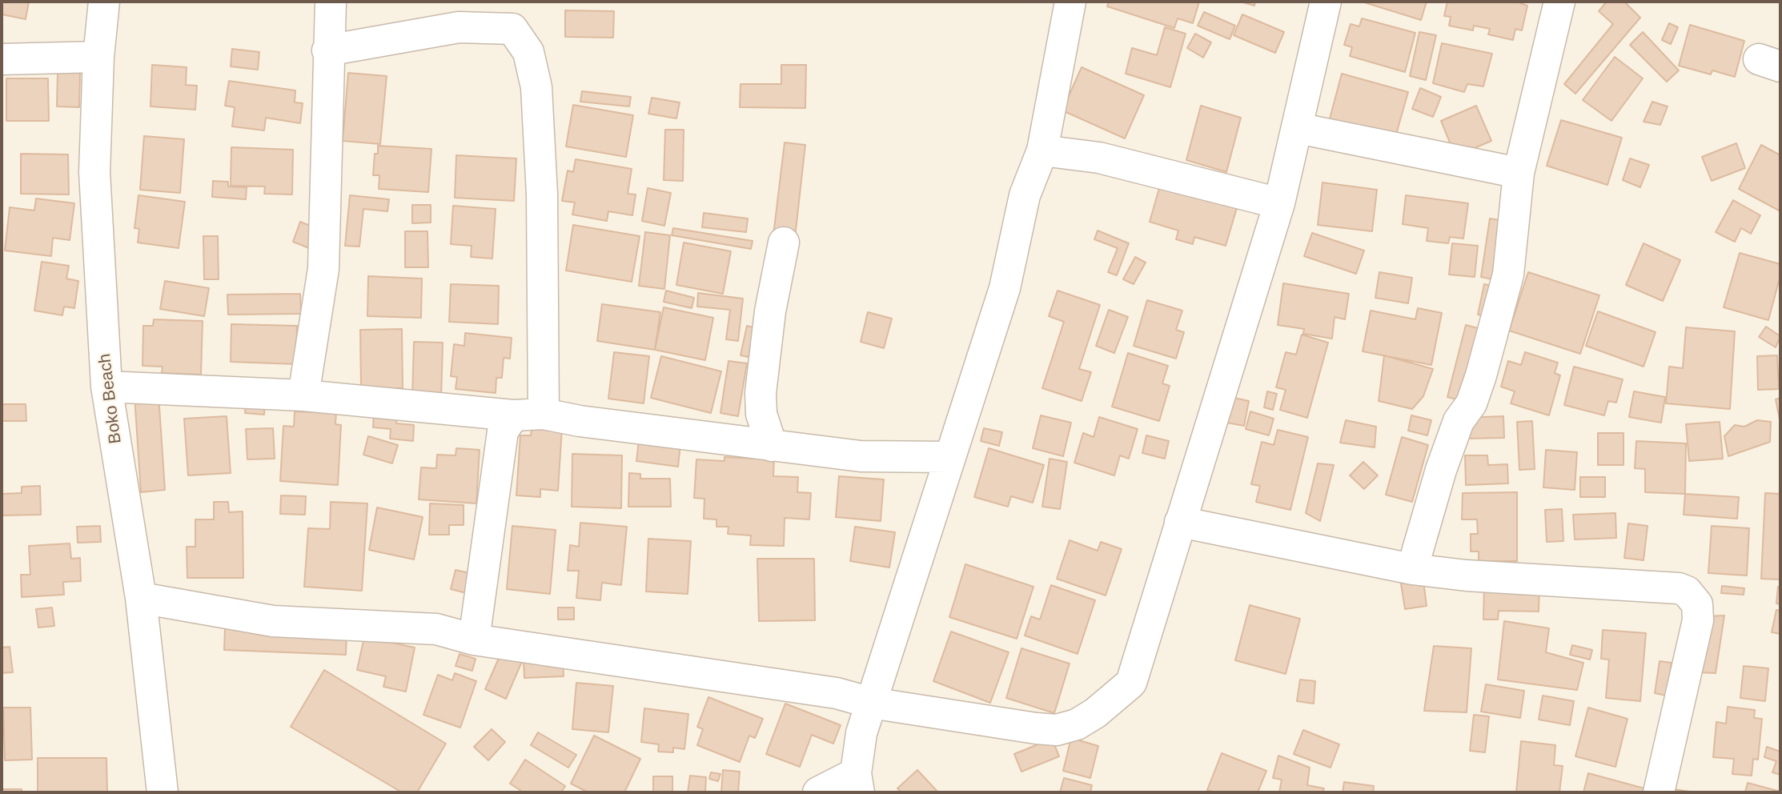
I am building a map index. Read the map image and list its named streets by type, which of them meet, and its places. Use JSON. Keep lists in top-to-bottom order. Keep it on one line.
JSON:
{"streets":{"street":["Boko Beach"]}}
